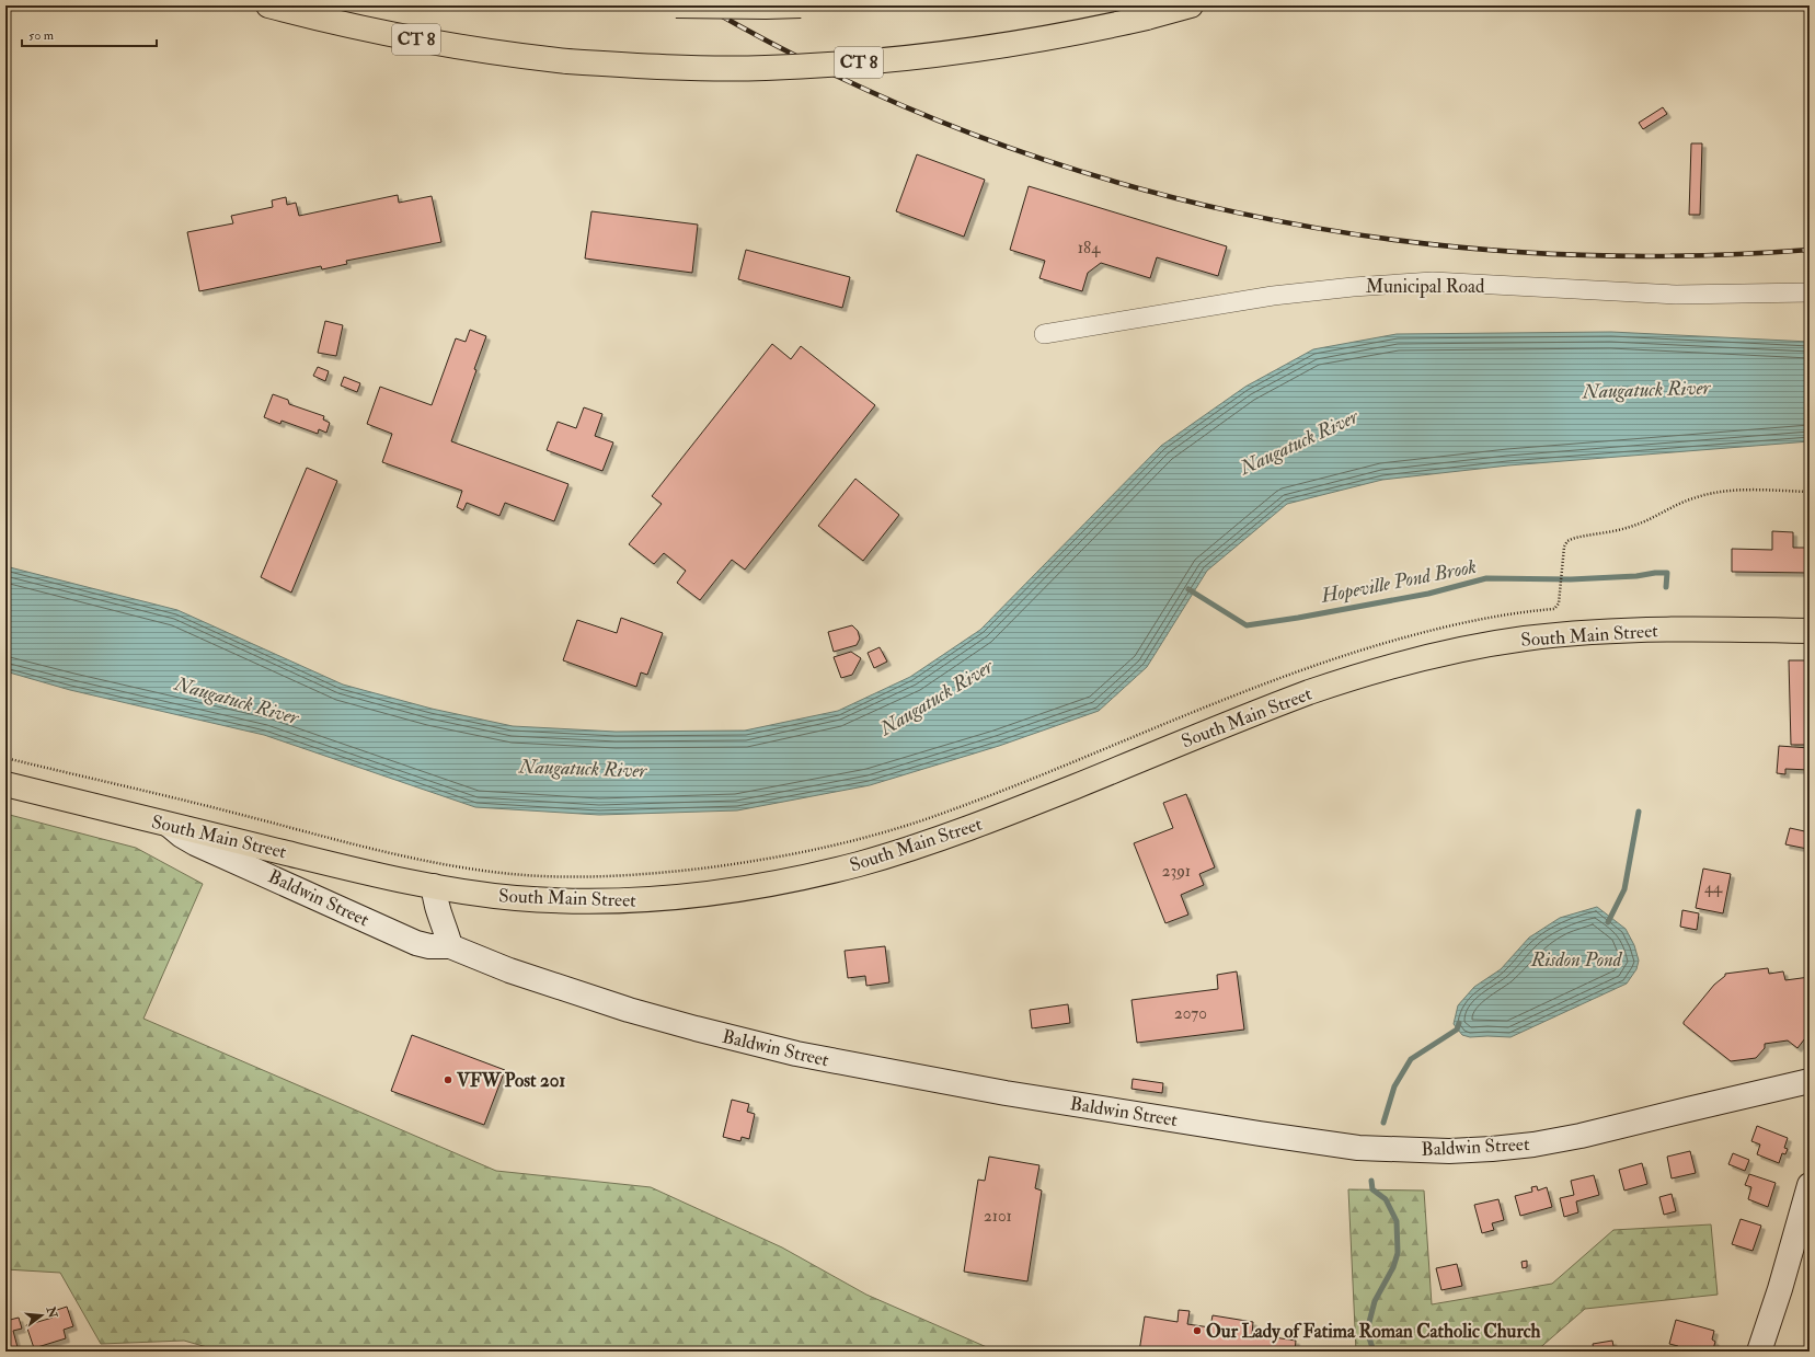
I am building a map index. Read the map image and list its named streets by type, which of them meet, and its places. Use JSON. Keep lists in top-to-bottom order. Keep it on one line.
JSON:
{"streets":{"main road":["CT 8","South Main Street","Baldwin Street"],"street":["Municipal Road"]},"crossings":[["South Main Street","Baldwin Street"]],"water":["Naugatuck River","Hopeville Pond Brook","Risdon Pond"],"places":["VFW Post 201","Our Lady of Fatima Roman Catholic Church"],"house_numbers":["184","2391","44","2070","2101"],"scale_bar":"50 m","north":"right"}
